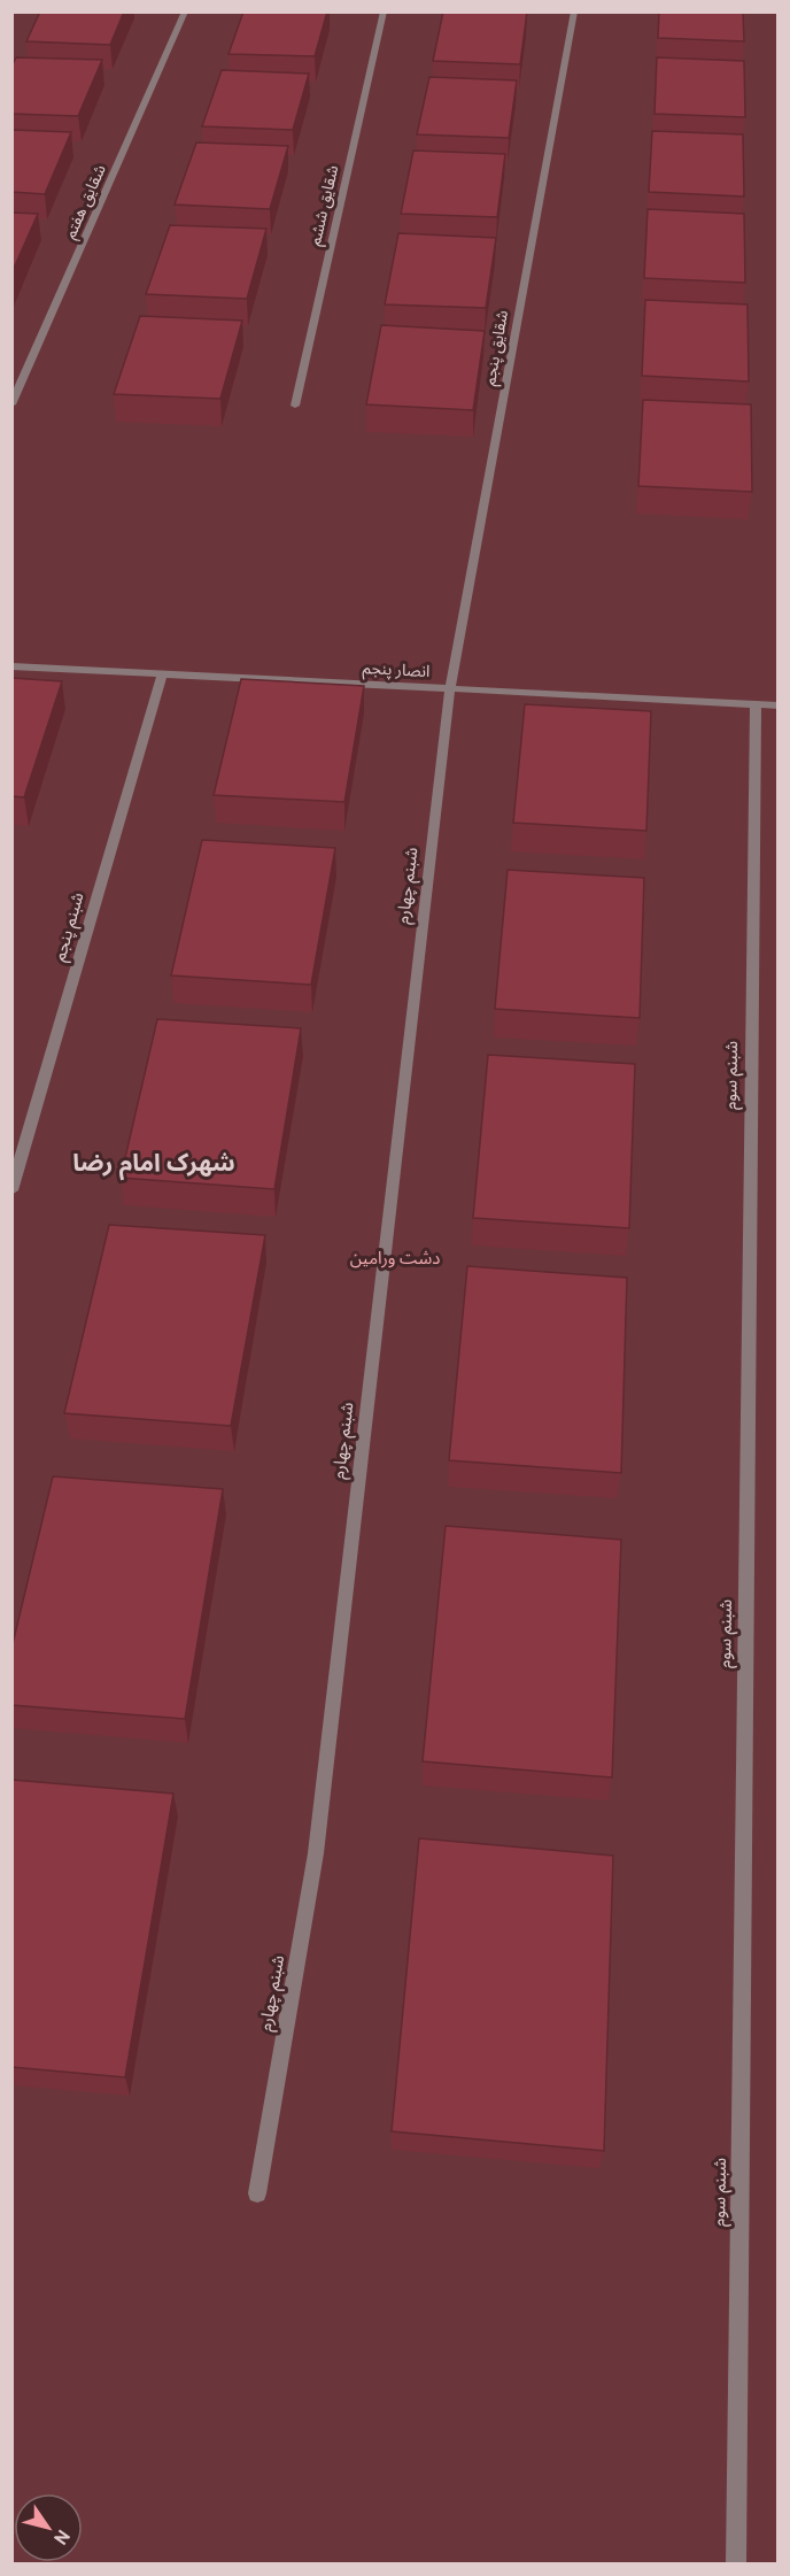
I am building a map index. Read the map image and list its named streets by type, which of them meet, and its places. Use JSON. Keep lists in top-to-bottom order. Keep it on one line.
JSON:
{"streets":{"street":["شقایق هفتم","شقایق ششم","شقایق پنجم","انصار پنجم","شبنم چهارم","شبنم پنجم","شبنم سوم"]},"crossings":[["شقایق پنجم","انصار پنجم"],["شقایق پنجم","شبنم چهارم"],["انصار پنجم","شبنم چهارم"],["انصار پنجم","شبنم پنجم"],["انصار پنجم","شبنم سوم"]],"districts":["شهرک امام رضا"],"parks":["دشت ورامین"],"north":"bottom right"}
